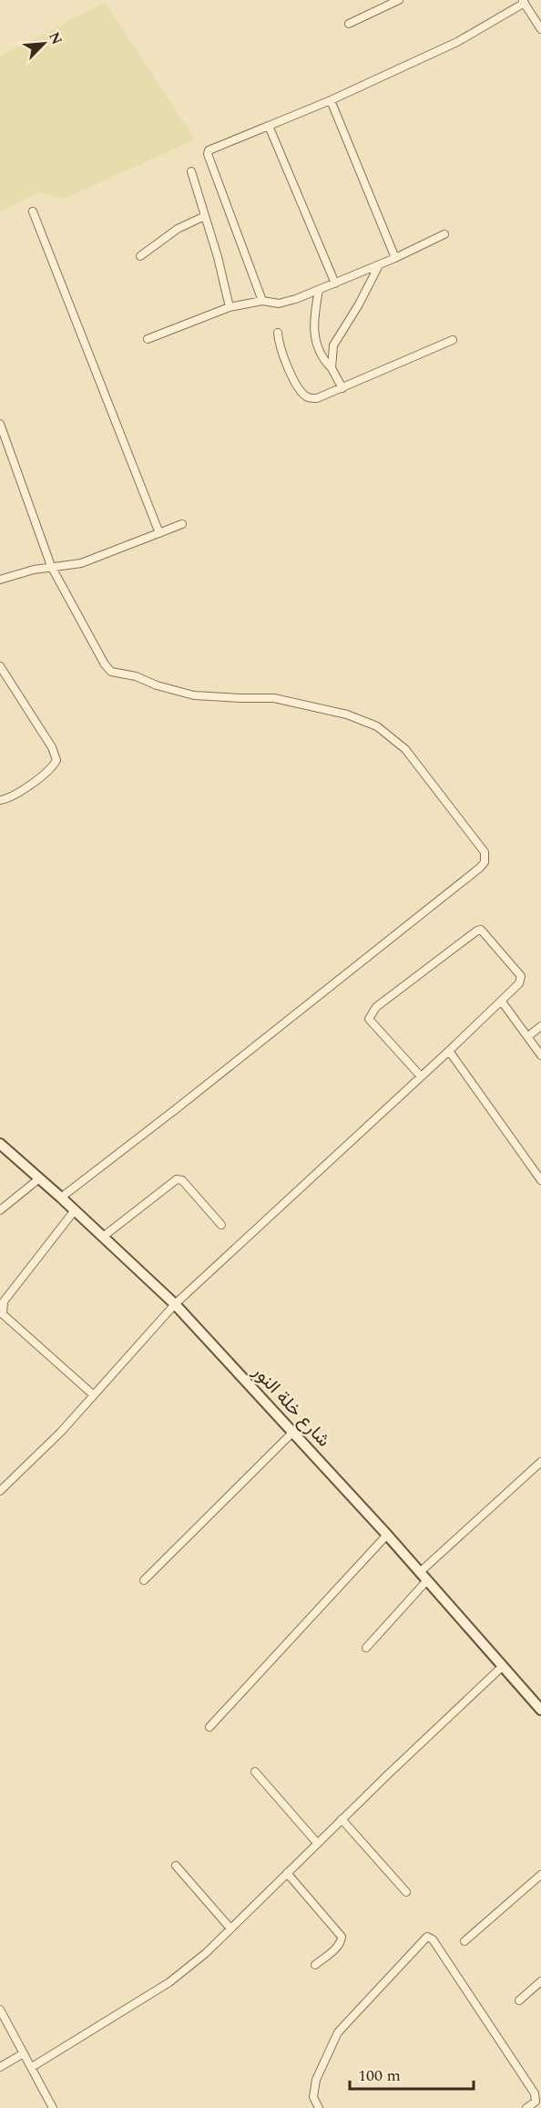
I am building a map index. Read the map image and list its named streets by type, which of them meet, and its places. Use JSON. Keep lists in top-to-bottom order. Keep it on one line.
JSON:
{"streets":{"street":["شارع خلة النور"]},"scale_bar":"100 m","north":"top right"}
